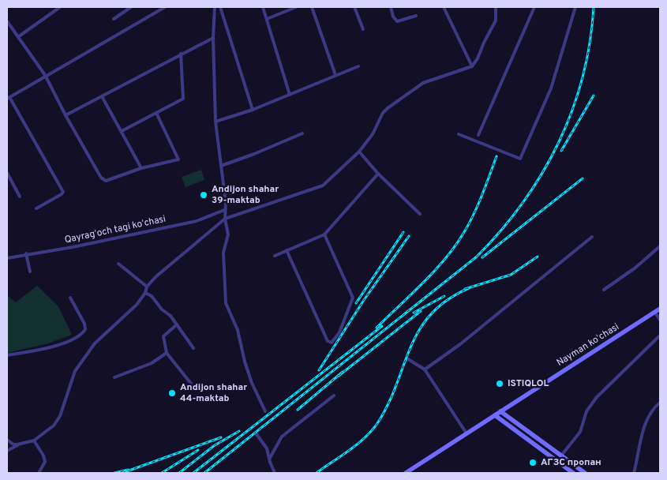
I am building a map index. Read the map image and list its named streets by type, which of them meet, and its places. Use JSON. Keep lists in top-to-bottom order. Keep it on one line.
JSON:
{"streets":{"main road":["Nayman koʻchasi"],"street":["Qayragʻoch tagi koʻchasi"]},"places":["Andijon shahar 39-maktab","ISTIQLOL","Andijon shahar 44-maktab","АГЗС пропан"]}
